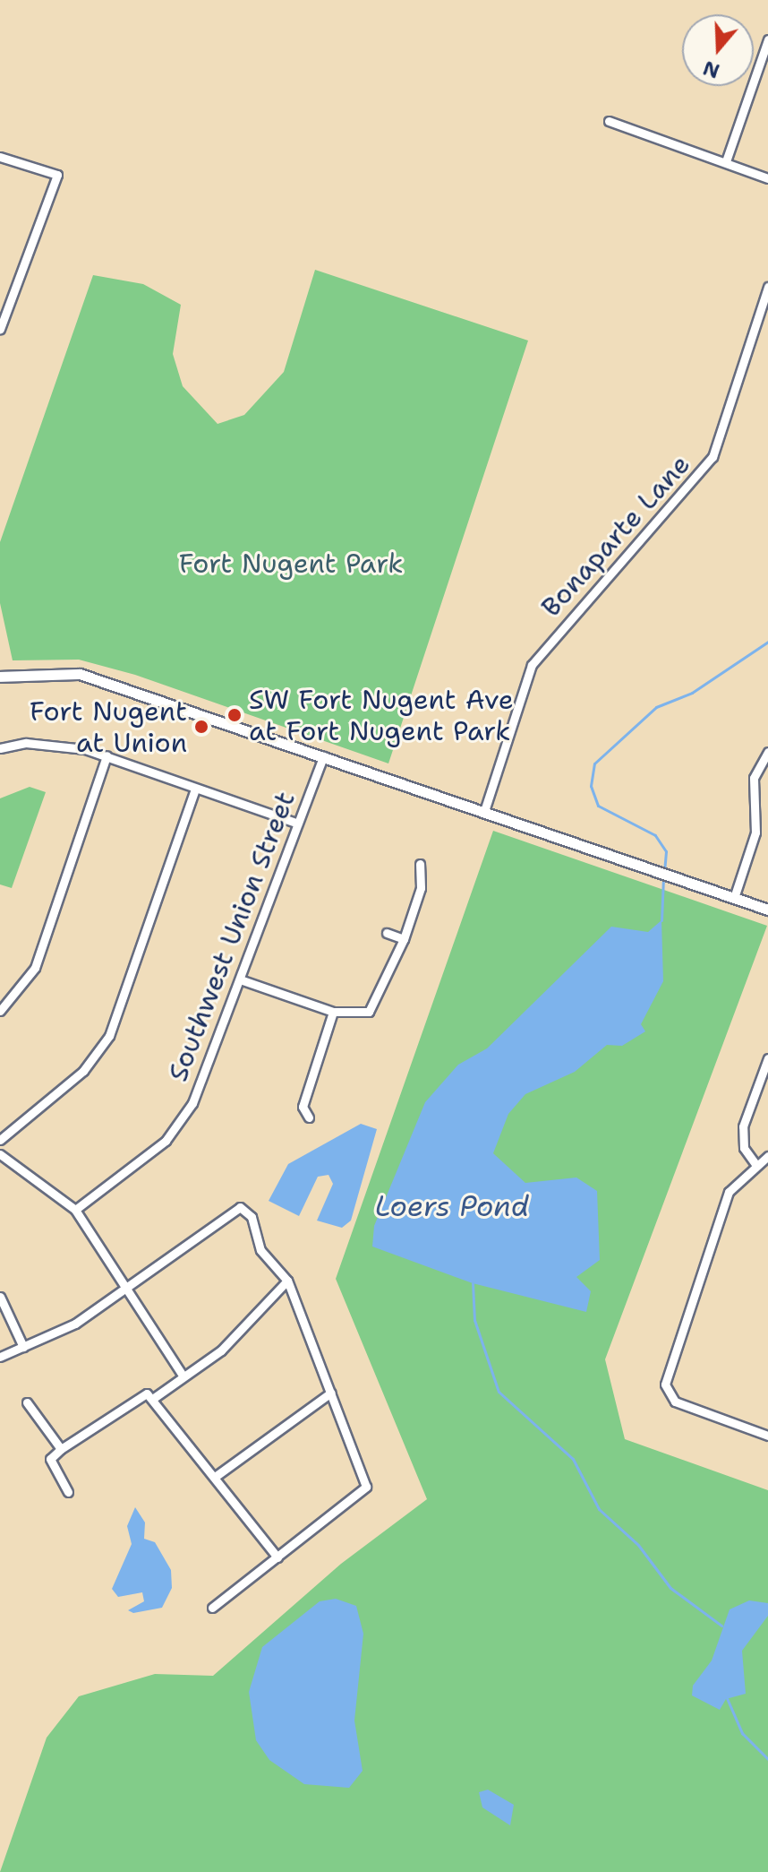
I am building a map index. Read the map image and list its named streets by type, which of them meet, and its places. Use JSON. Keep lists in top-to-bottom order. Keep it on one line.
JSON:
{"streets":{"street":["Bonaparte Lane","Southwest Union Street"]},"water":["Loers Pond"],"parks":["Fort Nugent Park"],"places":["SW Fort Nugent Ave at Fort Nugent Park","Fort Nugent at Union"],"north":"bottom"}
